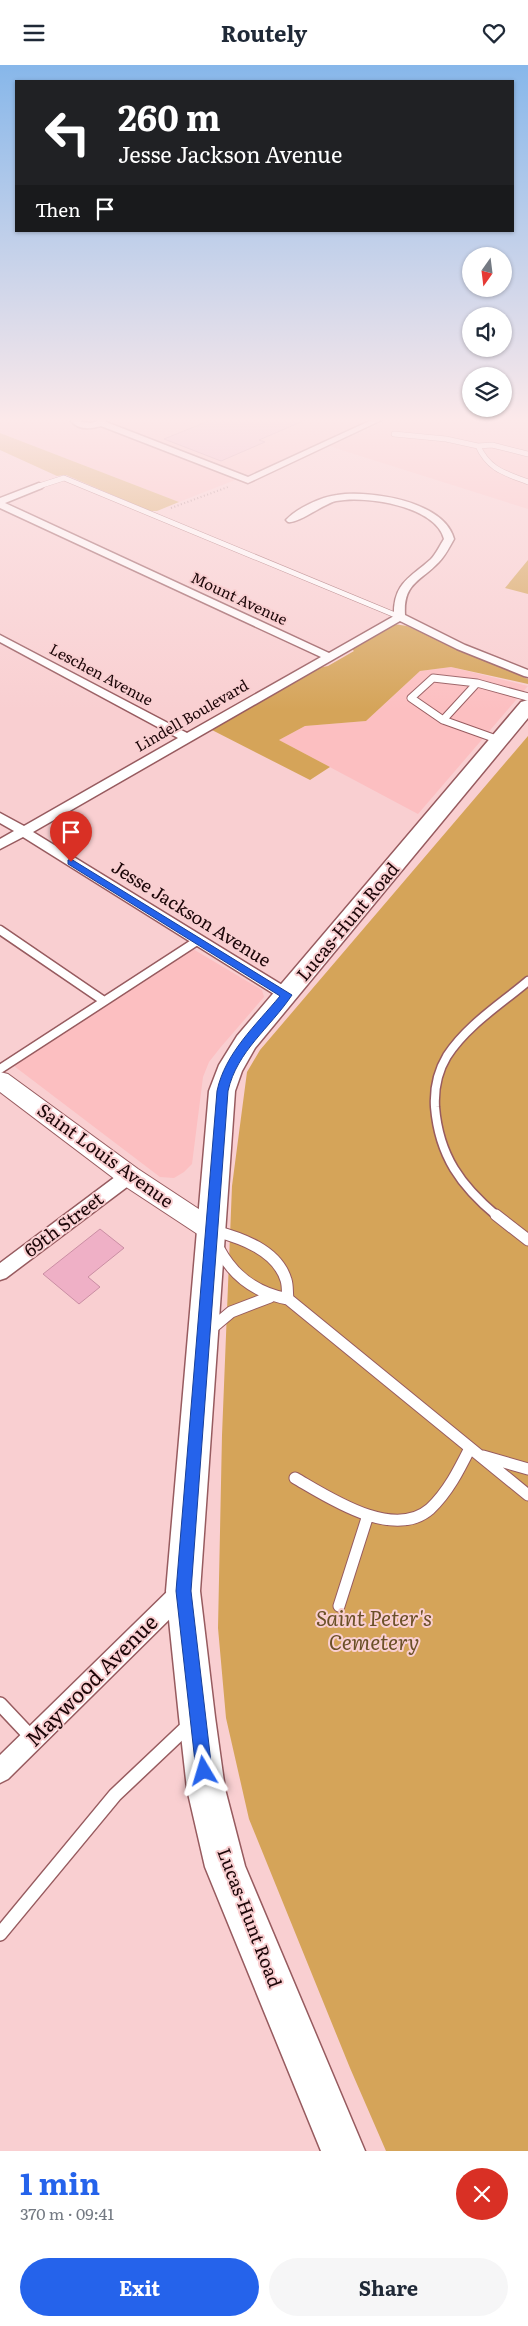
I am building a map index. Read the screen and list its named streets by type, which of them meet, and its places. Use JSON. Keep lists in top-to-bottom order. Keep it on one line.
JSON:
{"streets":{"main road":["Lucas-Hunt Road"],"street":["Mount Avenue","Leschen Avenue","Lindell Boulevard","Jesse Jackson Avenue","Saint Louis Avenue","69th Street","Maywood Avenue"]},"crossings":[["Mount Avenue","Lindell Boulevard"],["Leschen Avenue","Lindell Boulevard"],["Lindell Boulevard","Jesse Jackson Avenue"],["Jesse Jackson Avenue","Lucas-Hunt Road"],["Lucas-Hunt Road","Saint Louis Avenue"],["Lucas-Hunt Road","Maywood Avenue"],["Saint Louis Avenue","69th Street"]],"parks":["Saint Peter's Cemetery"],"north":"bottom","page":{"header":"Routely","turn":["260 m","Jesse Jackson Avenue"],"then":"Then","heading":["1 min","370 m · 09:41"],"buttons":["Exit","Share"]}}
